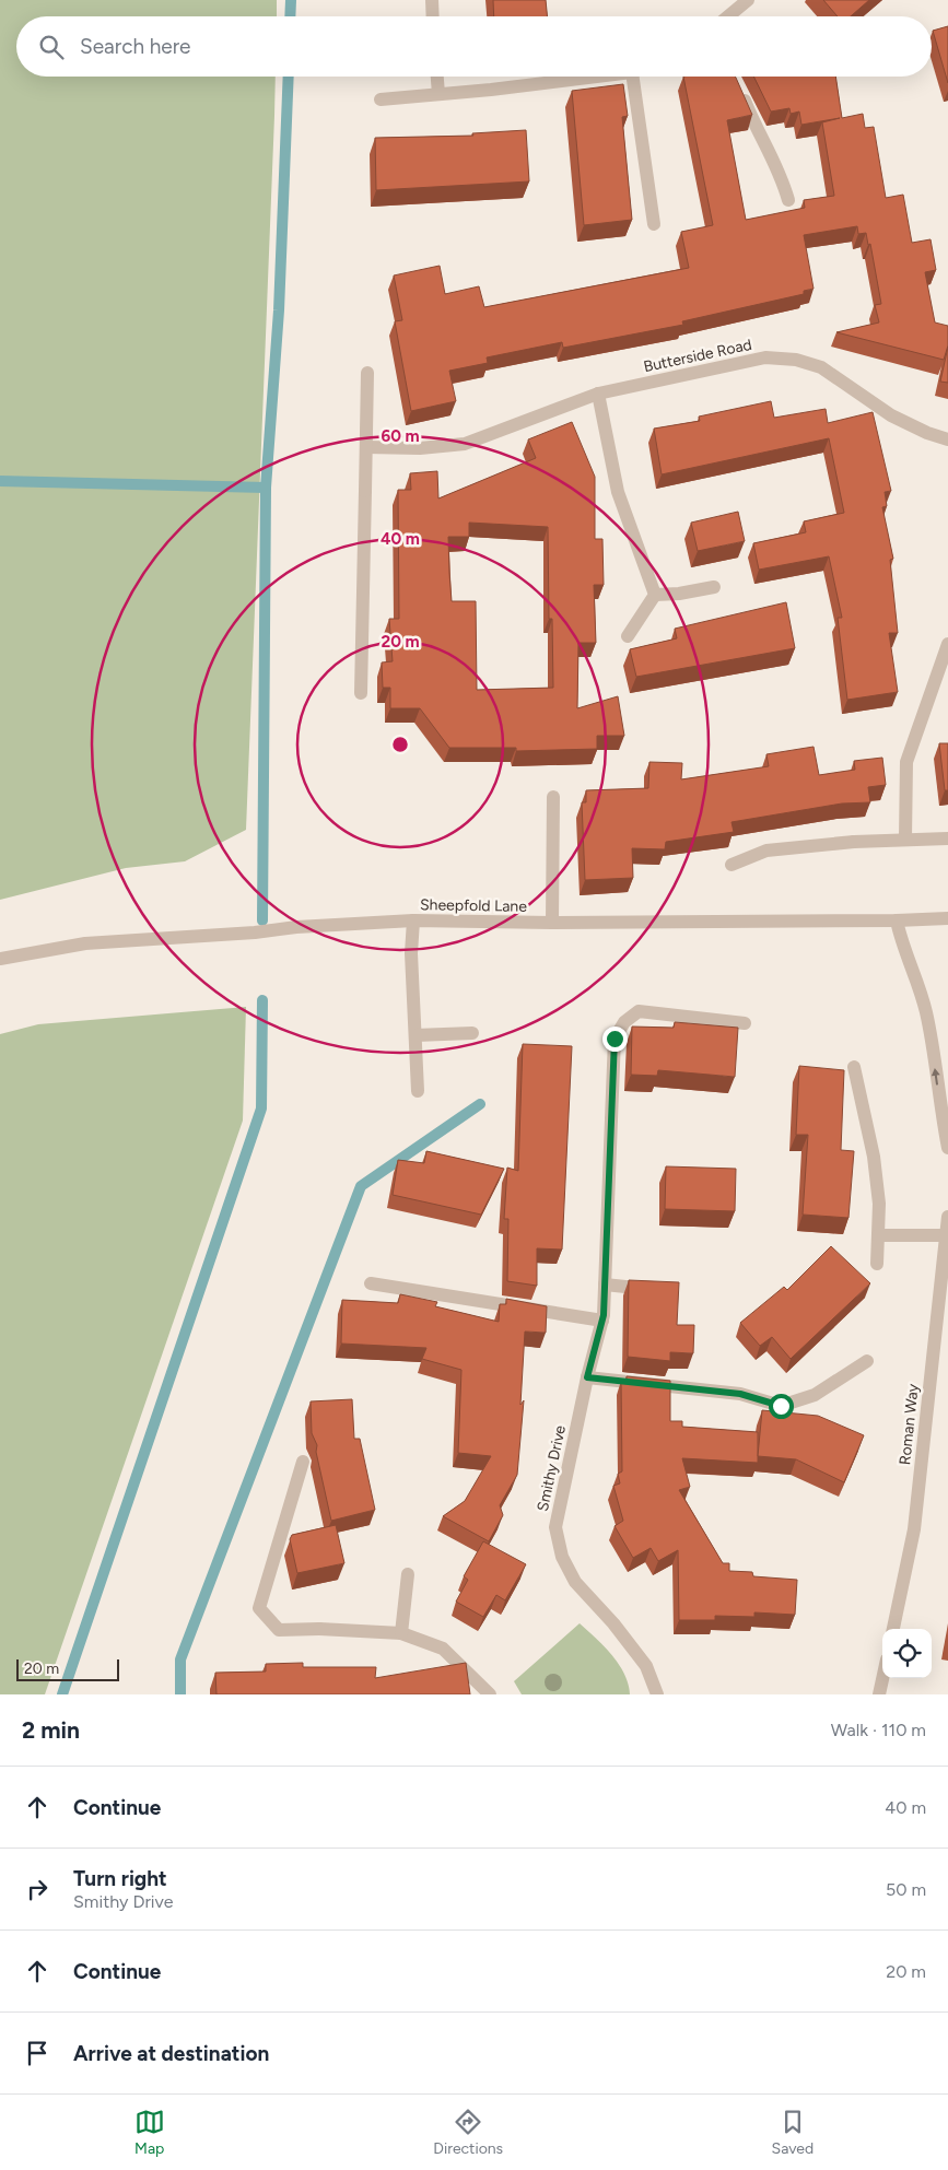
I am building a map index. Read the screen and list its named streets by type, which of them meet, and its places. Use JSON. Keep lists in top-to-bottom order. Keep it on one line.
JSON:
{"streets":{"street":["Butterside Road","Sheepfold Lane","Roman Way","Smithy Drive"]},"scale_bar":"20 m","page":{"search":"Search here","scale":"20 m","heading":["2 min","Walk · 110 m"],"list":[["Continue","40 m"],["Turn right","Smithy Drive","50 m"],["Continue","20 m"],"Arrive at destination"],"nav":["Map","Directions","Saved"]},"rings":["60 m","40 m","20 m"]}
